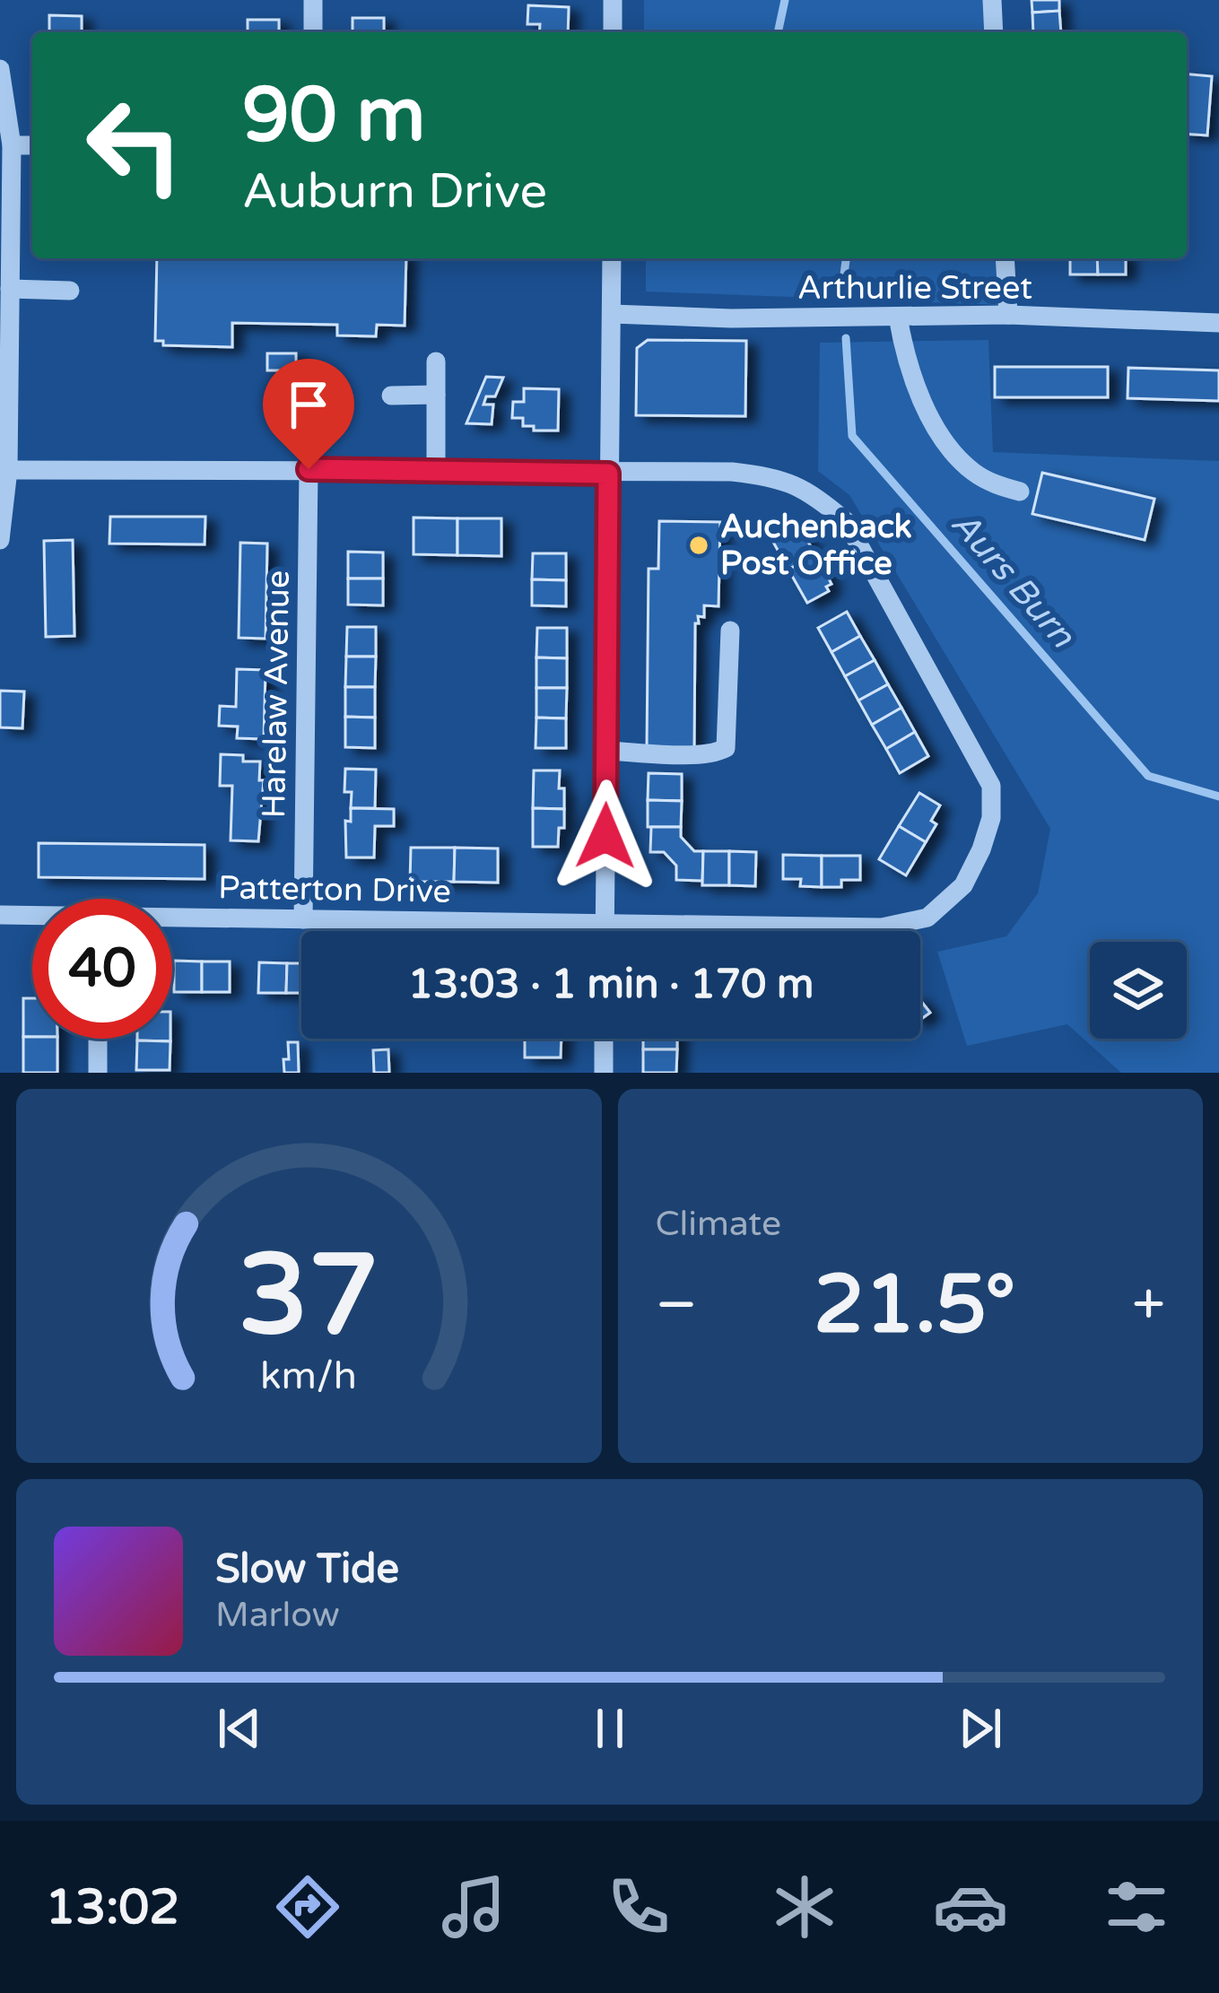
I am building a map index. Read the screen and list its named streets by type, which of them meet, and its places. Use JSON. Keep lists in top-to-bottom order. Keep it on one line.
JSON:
{"streets":{"street":["Arthurlie Street","Harelaw Avenue","Patterton Drive"]},"crossings":[["Harelaw Avenue","Patterton Drive"]],"water":["Aurs Burn"],"places":["Auchenback Post Office"],"page":{"turn":["90 m","Auburn Drive"],"limit":"40","trip":"13:03 · 1 min · 170 m","tile":"Climate","heat":["−","21.5°","+"],"song":["Slow Tide","Marlow"],"tabs":"13:02","gauge":["37","km/h"]}}
